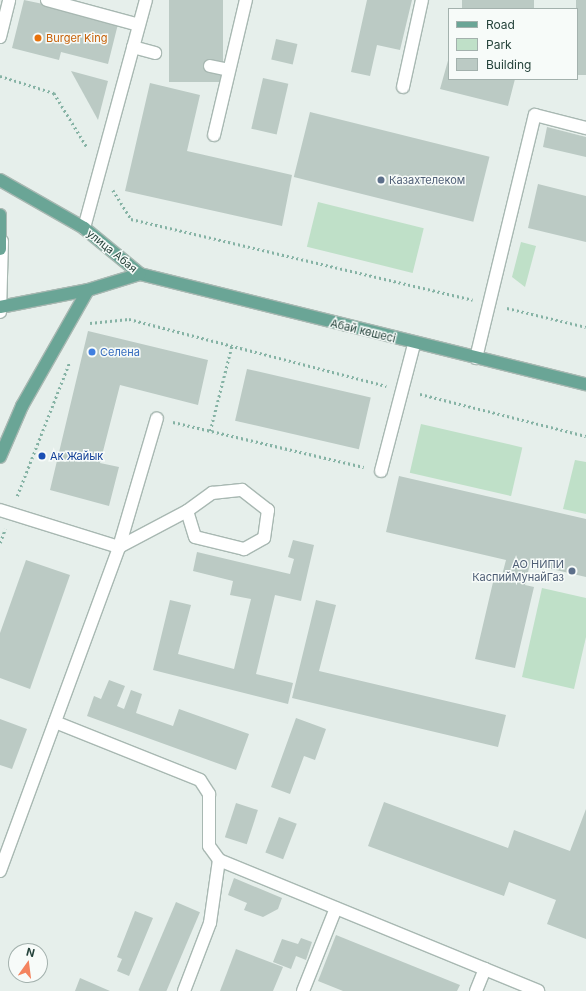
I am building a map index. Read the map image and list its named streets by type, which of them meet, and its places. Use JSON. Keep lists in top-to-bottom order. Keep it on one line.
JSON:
{"streets":{"main road":["улица Абая","Абай көшесі"]},"crossings":[["улица Абая","Абай көшесі"]],"places":["Burger King","Казахтелеком","Селена","Ак Жайык","АО НИПИ КаспийМунайГаз"],"legend":["Road","Park","Building"],"north":"top"}
